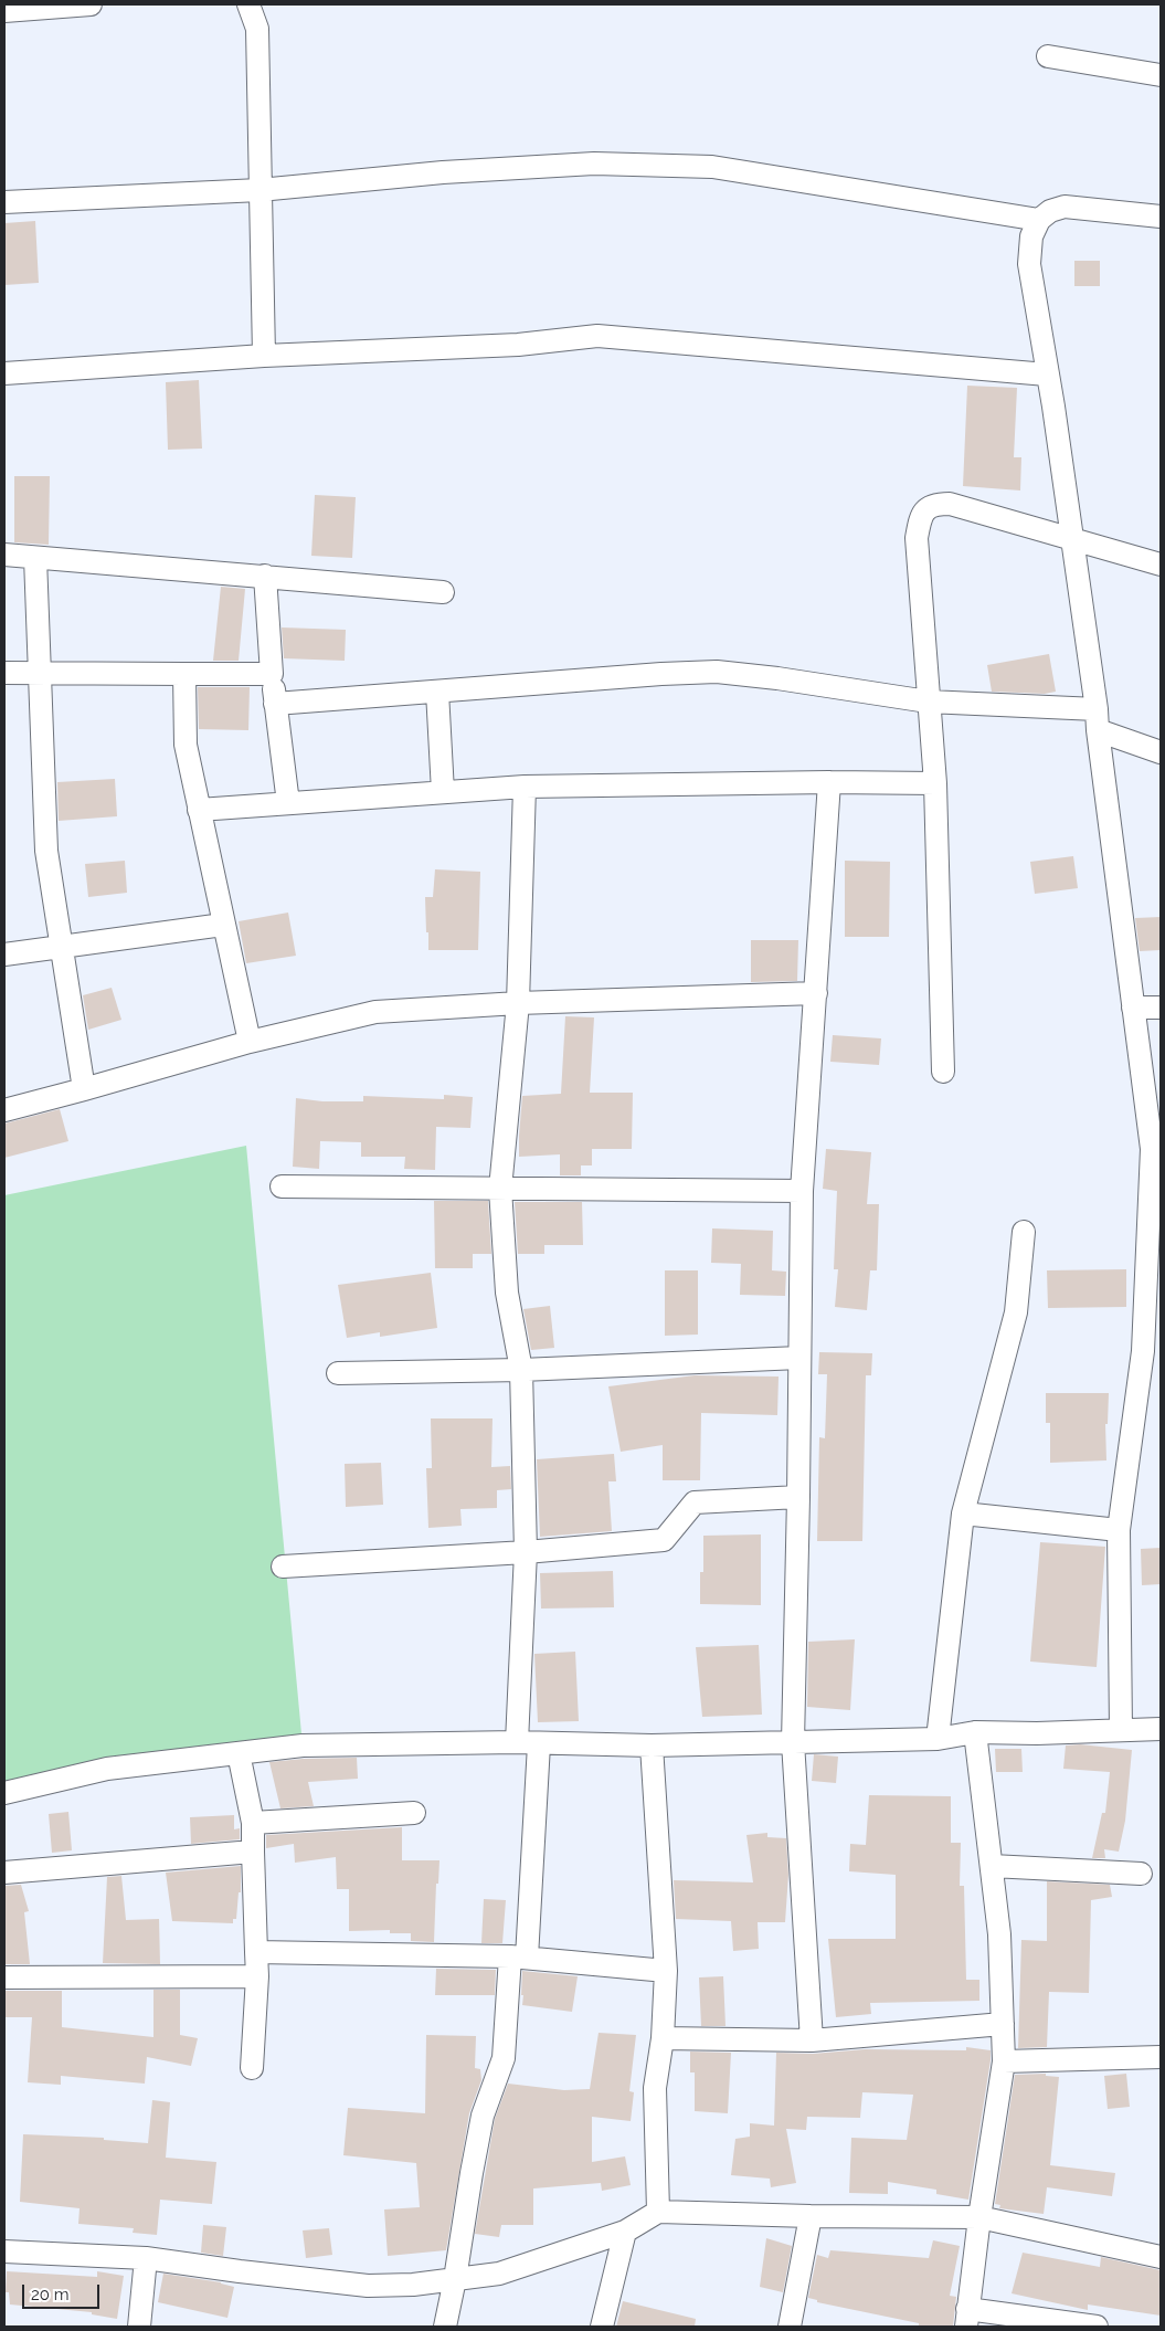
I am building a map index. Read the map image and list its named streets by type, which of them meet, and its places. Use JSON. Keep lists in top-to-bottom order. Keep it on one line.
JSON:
{"scale_bar":"20 m"}
